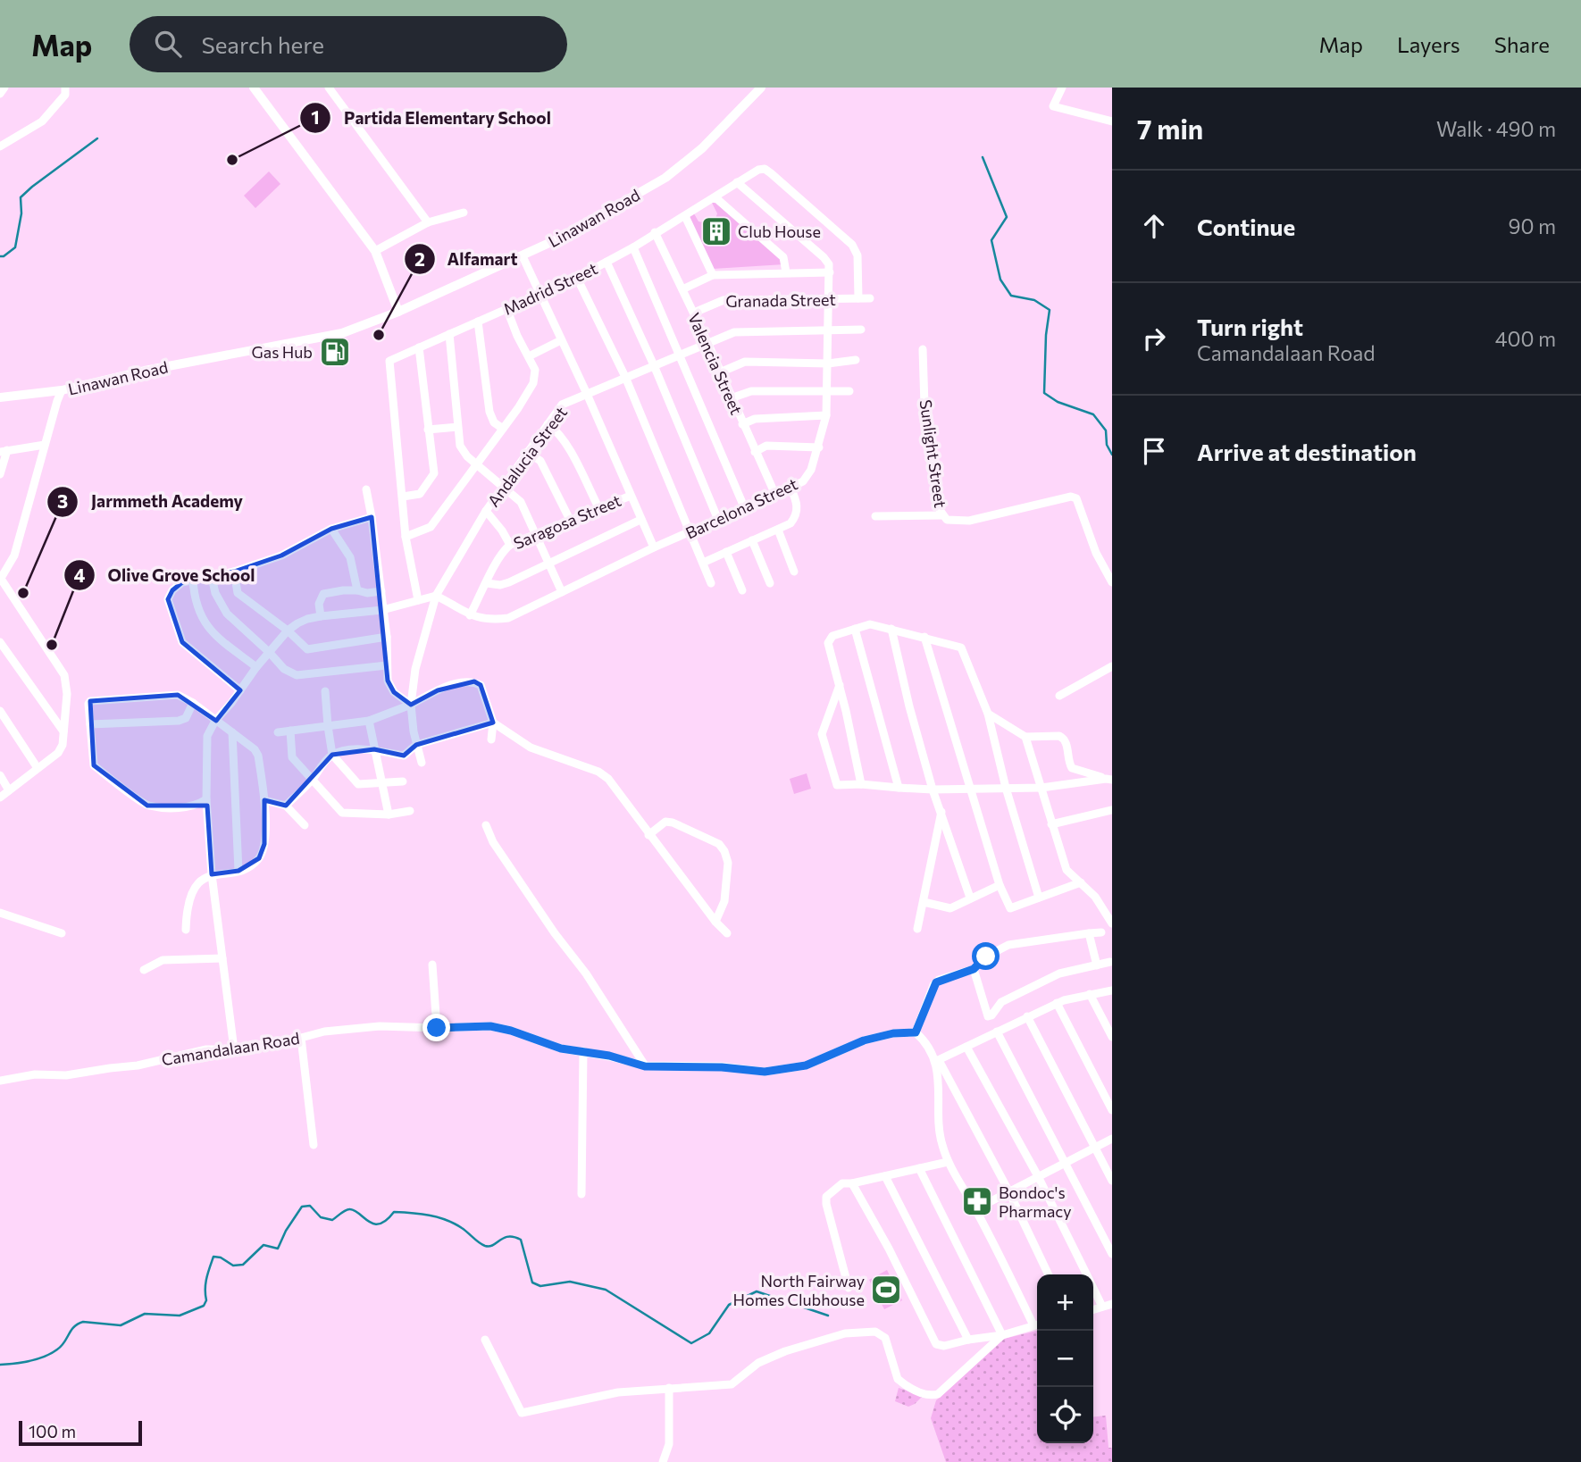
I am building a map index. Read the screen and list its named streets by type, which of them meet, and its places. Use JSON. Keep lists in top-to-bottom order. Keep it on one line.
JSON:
{"streets":{"street":["Linawan Road","Madrid Street","Granada Street","Valencia Street","Sunlight Street","Andalucia Street","Barcelona Street","Saragosa Street","Camandalaan Road"]},"crossings":[["Madrid Street","Granada Street"],["Madrid Street","Valencia Street"],["Granada Street","Valencia Street"],["Granada Street","Barcelona Street"],["Valencia Street","Andalucia Street"],["Valencia Street","Barcelona Street"],["Andalucia Street","Barcelona Street"],["Barcelona Street","Saragosa Street"]],"places":{"other":["Partida Elementary School","Alfamart","Jarmmeth Academy","Olive Grove School"],"building":["Club House"],"fuel station":["Gas Hub"],"pharmacy":["Bondoc's Pharmacy"],"sports":["North Fairway Homes Clubhouse"]},"scale_bar":"100 m","page":{"header":"Map","search":"Search here","nav":["Map","Layers","Share"],"heading":["7 min","Walk · 490 m"],"list":[["Continue","90 m"],["Turn right","Camandalaan Road","400 m"],"Arrive at destination"],"map_buttons":["+","−"],"scale":"100 m"}}
